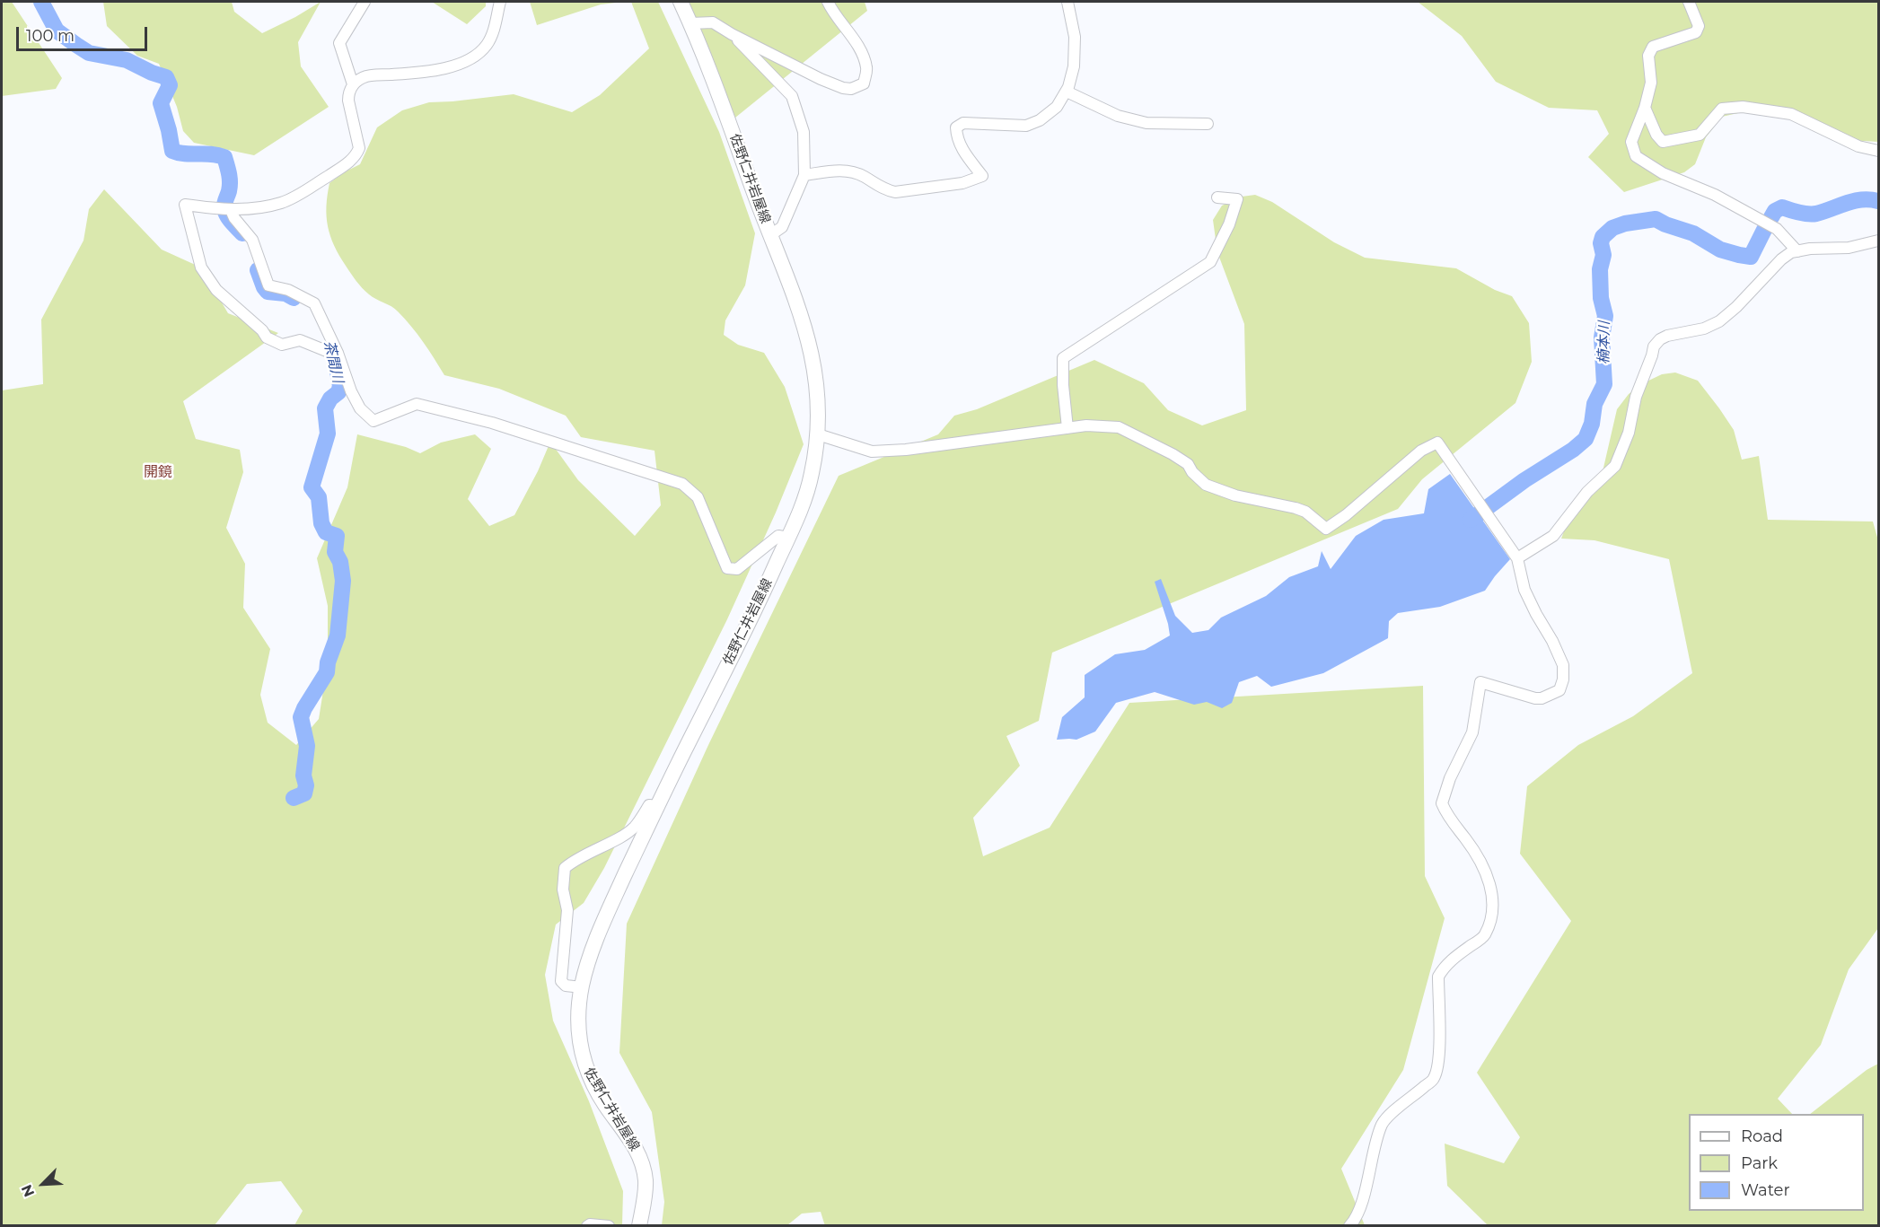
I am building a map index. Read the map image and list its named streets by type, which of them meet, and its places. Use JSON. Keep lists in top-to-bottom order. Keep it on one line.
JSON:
{"streets":{"main road":["佐野仁井岩屋線"]},"districts":["開鏡"],"water":["楠本川","茶間川"],"legend":["Road","Park","Water"],"scale_bar":"100 m","north":"bottom left"}
